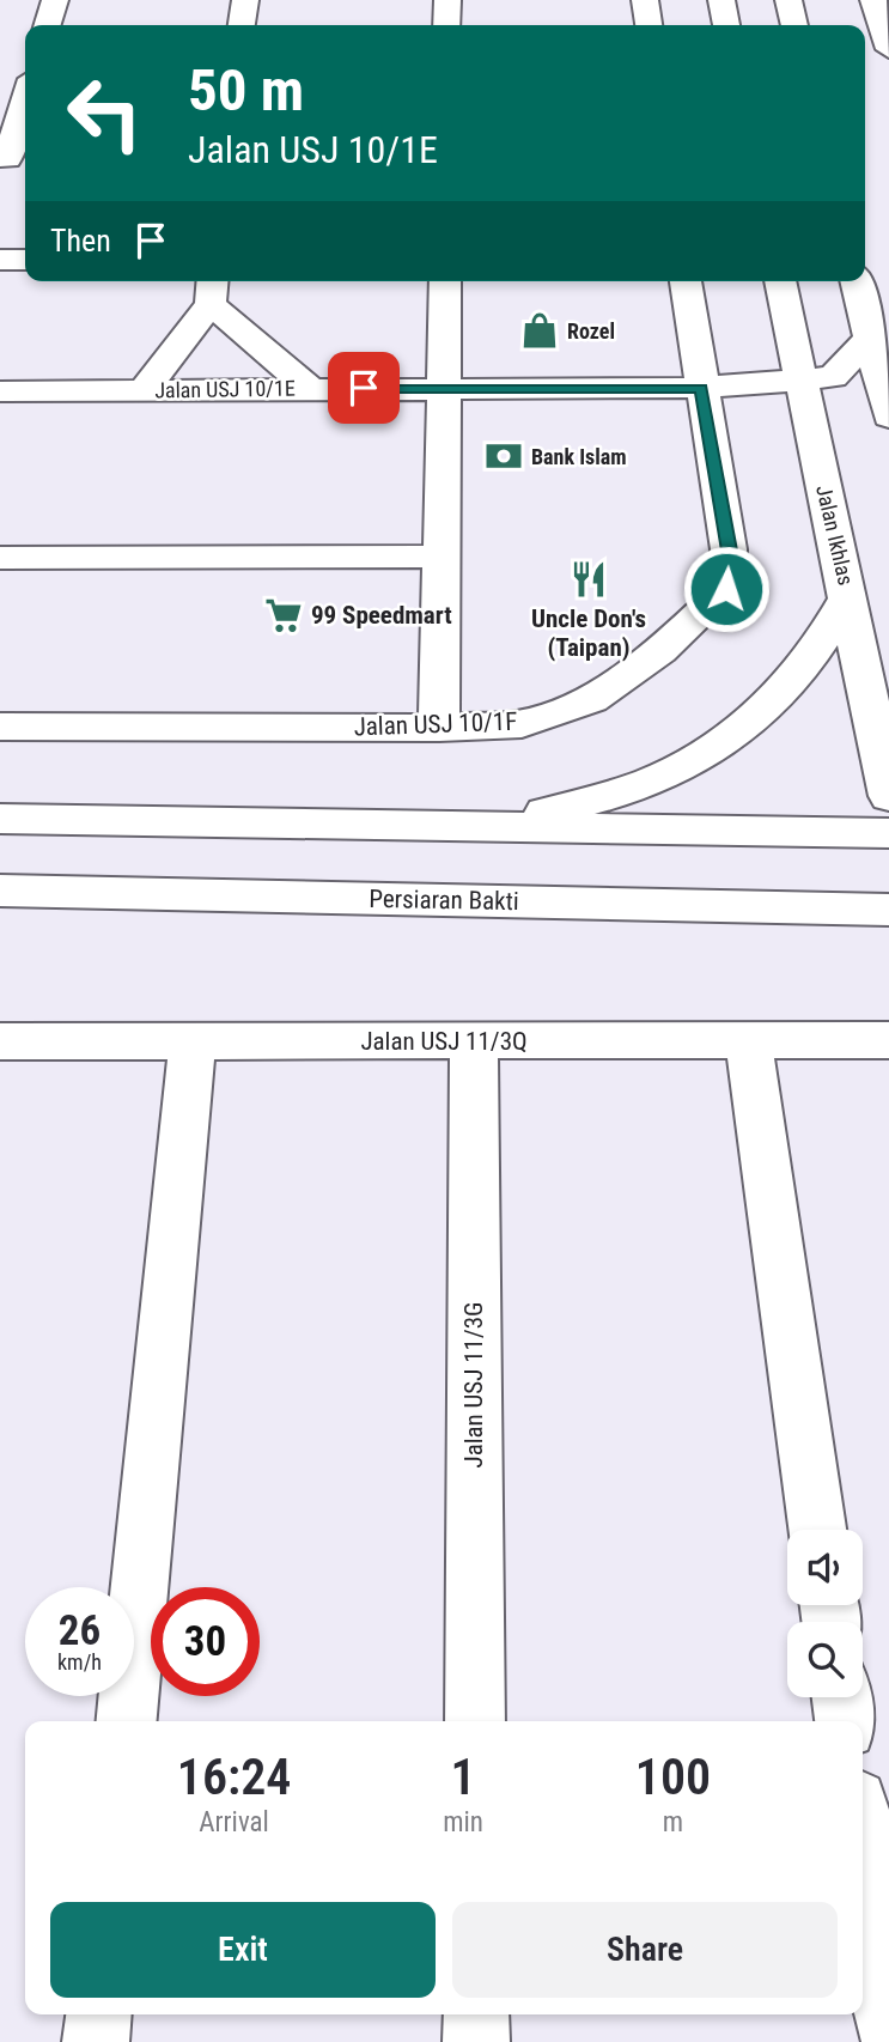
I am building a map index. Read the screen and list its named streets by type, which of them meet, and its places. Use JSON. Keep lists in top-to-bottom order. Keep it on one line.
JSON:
{"streets":{"street":["Jalan USJ 10/1E","Jalan Ikhlas","Jalan USJ 10/1F","Persiaran Bakti","Jalan USJ 11/3Q","Jalan USJ 11/3G"]},"crossings":[["Jalan USJ 10/1E","Jalan Ikhlas"],["Jalan USJ 10/1E","Jalan USJ 10/1F"],["Jalan USJ 11/3Q","Jalan USJ 11/3G"]],"places":{"shop":["Rozel"],"bank":["Bank Islam"],"restaurant":["Uncle Don's (Taipan)"],"supermarket":["99 Speedmart"]},"page":{"turn":["50 m","Jalan USJ 10/1E"],"then":"Then","speed":"26 km/h","limit":"30","eta":["16:24","Arrival","1","min","100","m"],"buttons":["Exit","Share"]}}
